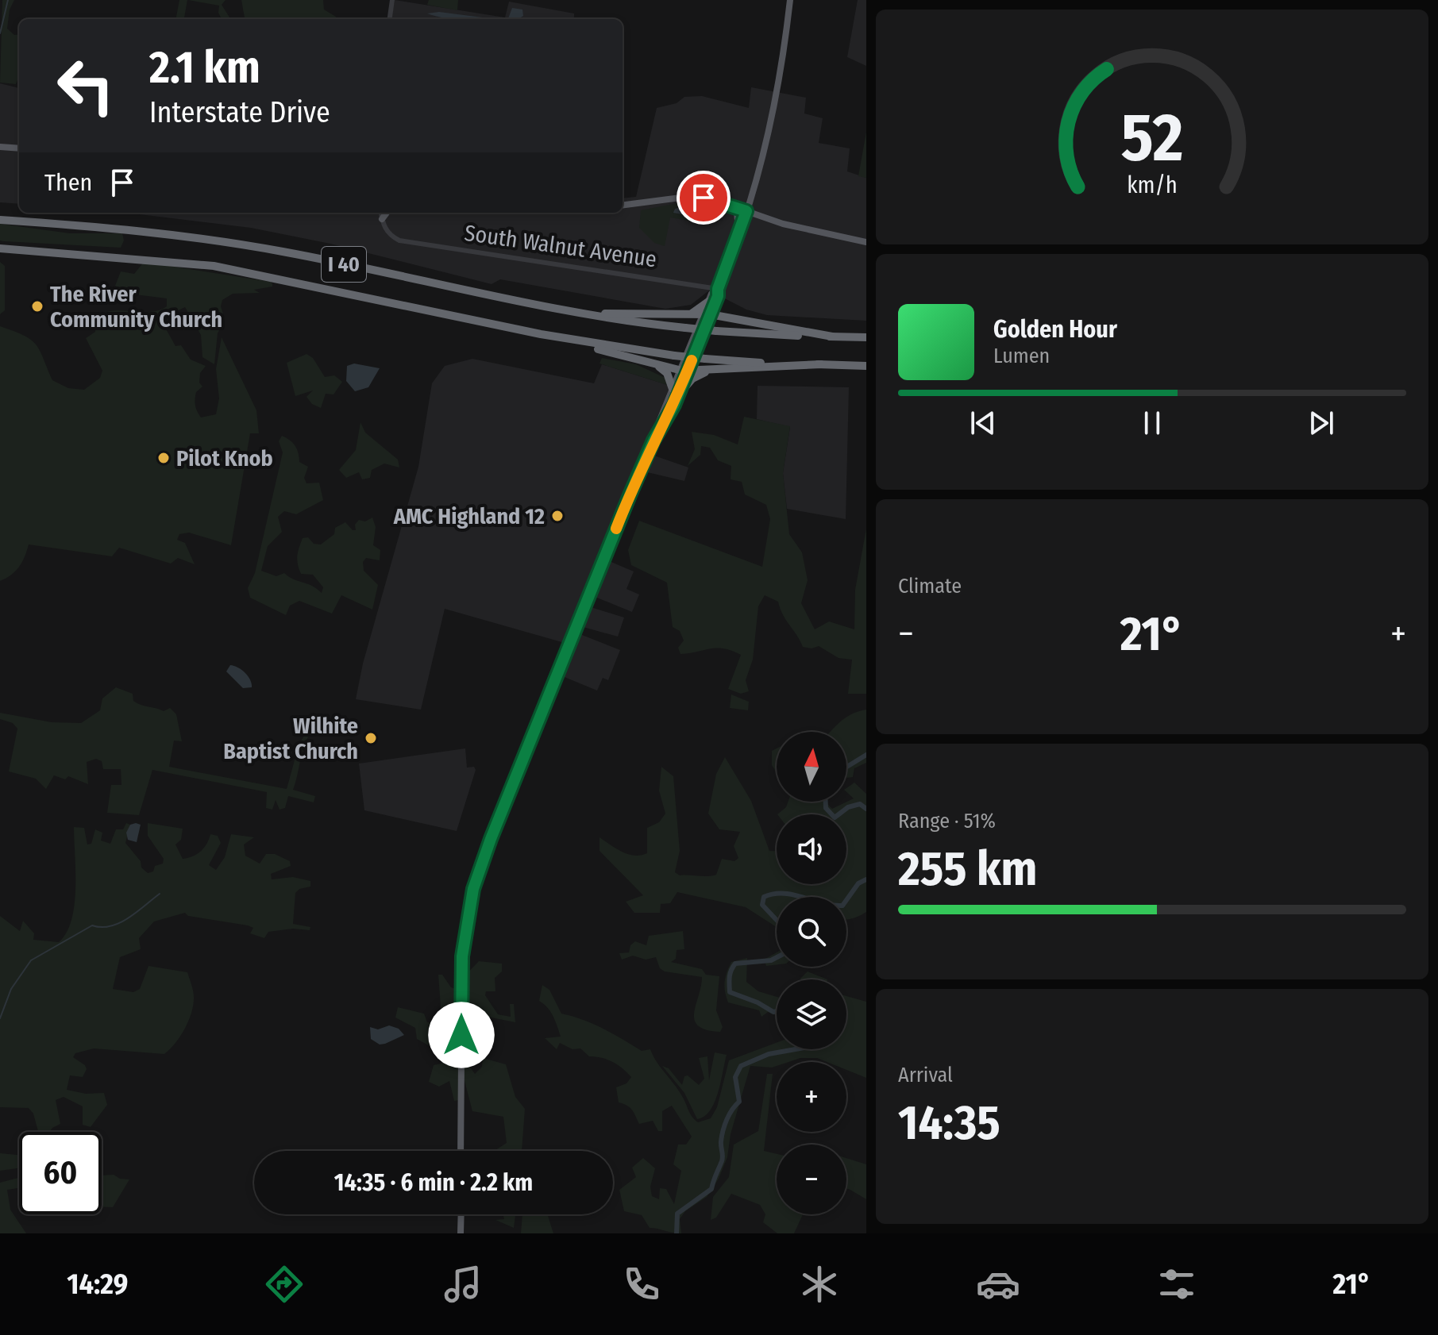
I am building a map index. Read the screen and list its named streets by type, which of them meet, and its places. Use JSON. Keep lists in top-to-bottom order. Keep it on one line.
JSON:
{"streets":{"highway":["I 40"],"street":["South Walnut Avenue"]},"places":["The River Community Church","Pilot Knob","AMC Highland 12","Wilhite Baptist Church"],"north":"top","page":{"turn":["2.1 km","Interstate Drive"],"then":"Then","song":["Golden Hour","Lumen"],"tile":["Climate",["Range · 51%","255 km"],["Arrival","14:35"]],"heat":["−","21°","+"],"map_buttons":["+","−"],"limit":"60","trip":"14:35 · 6 min · 2.2 km","tabs":["14:29","21°"],"gauge":["52","km/h"]}}
